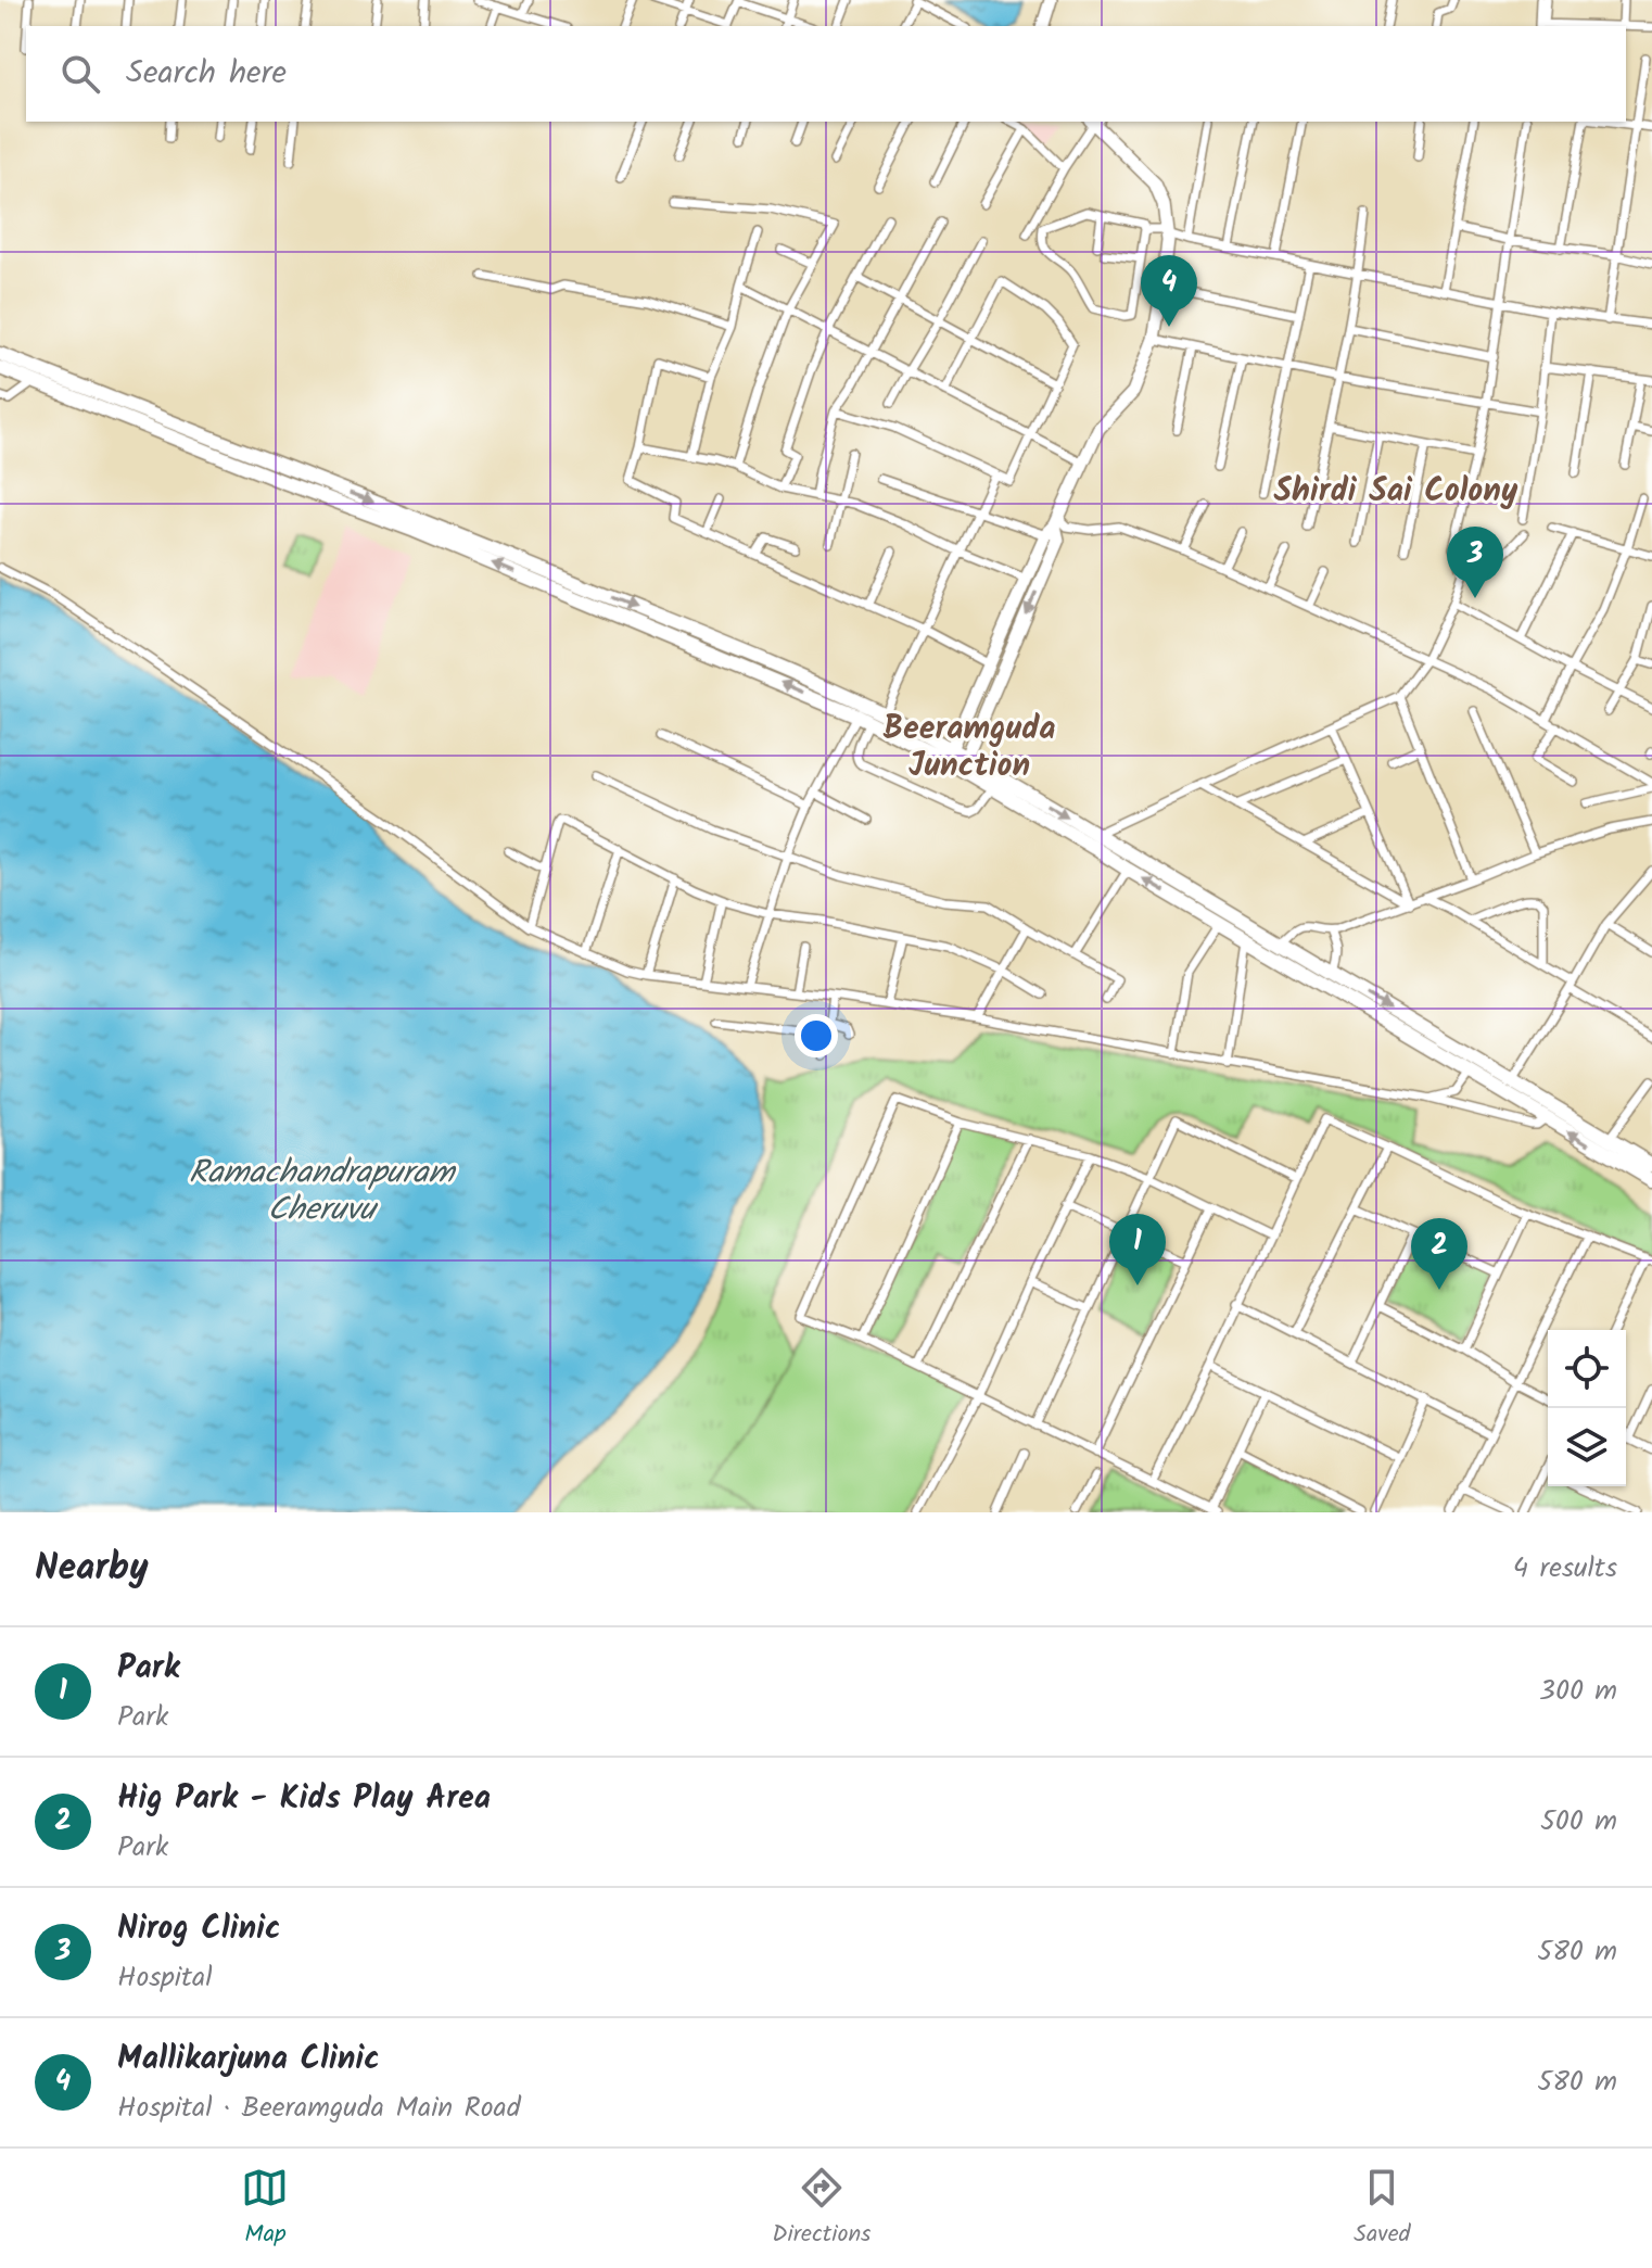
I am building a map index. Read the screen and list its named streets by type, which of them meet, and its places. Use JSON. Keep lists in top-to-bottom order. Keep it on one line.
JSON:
{"districts":["Shirdi Sai Colony","Beeramguda Junction"],"water":["Ramachandrapuram Cheruvu"],"page":{"search":"Search here","pins":["4","3","1","2"],"heading":["Nearby","4 results"],"list":[{"mark":"1","name":"Park","note":"Park","value":"300 m"},{"mark":"2","name":"Hig Park - Kids Play Area","note":"Park","value":"500 m"},{"mark":"3","name":"Nirog Clinic","note":"Hospital","value":"580 m"},{"mark":"4","name":"Mallikarjuna Clinic","note":"Hospital · Beeramguda Main Road","value":"580 m"}],"nav":["Map","Directions","Saved"]}}
